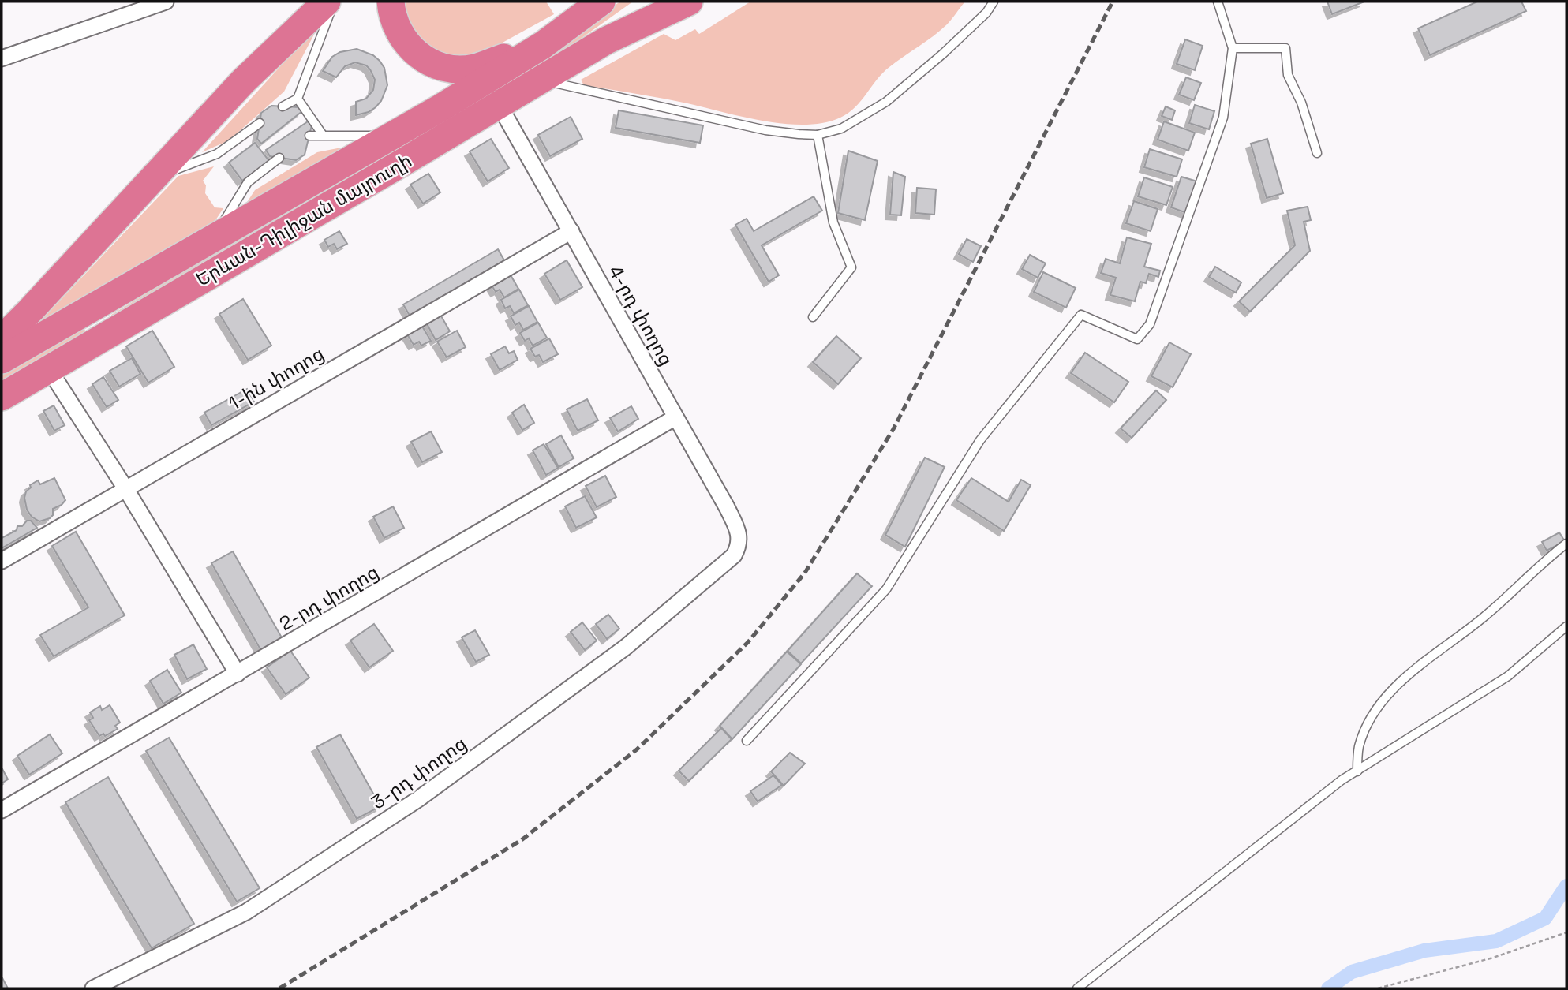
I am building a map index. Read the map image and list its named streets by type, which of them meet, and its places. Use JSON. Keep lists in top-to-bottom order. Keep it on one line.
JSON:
{"streets":{"highway":["Երևան-Դիլիջան մայրուղի"],"street":["4-րդ փողոց","1-ին փողոց","2-րդ փողոց","3-րդ փողոց"]},"crossings":[["Երևան-Դիլիջան մայրուղի","4-րդ փողոց"],["4-րդ փողոց","1-ին փողոց"],["4-րդ փողոց","2-րդ փողոց"],["4-րդ փողոց","3-րդ փողոց"]]}
